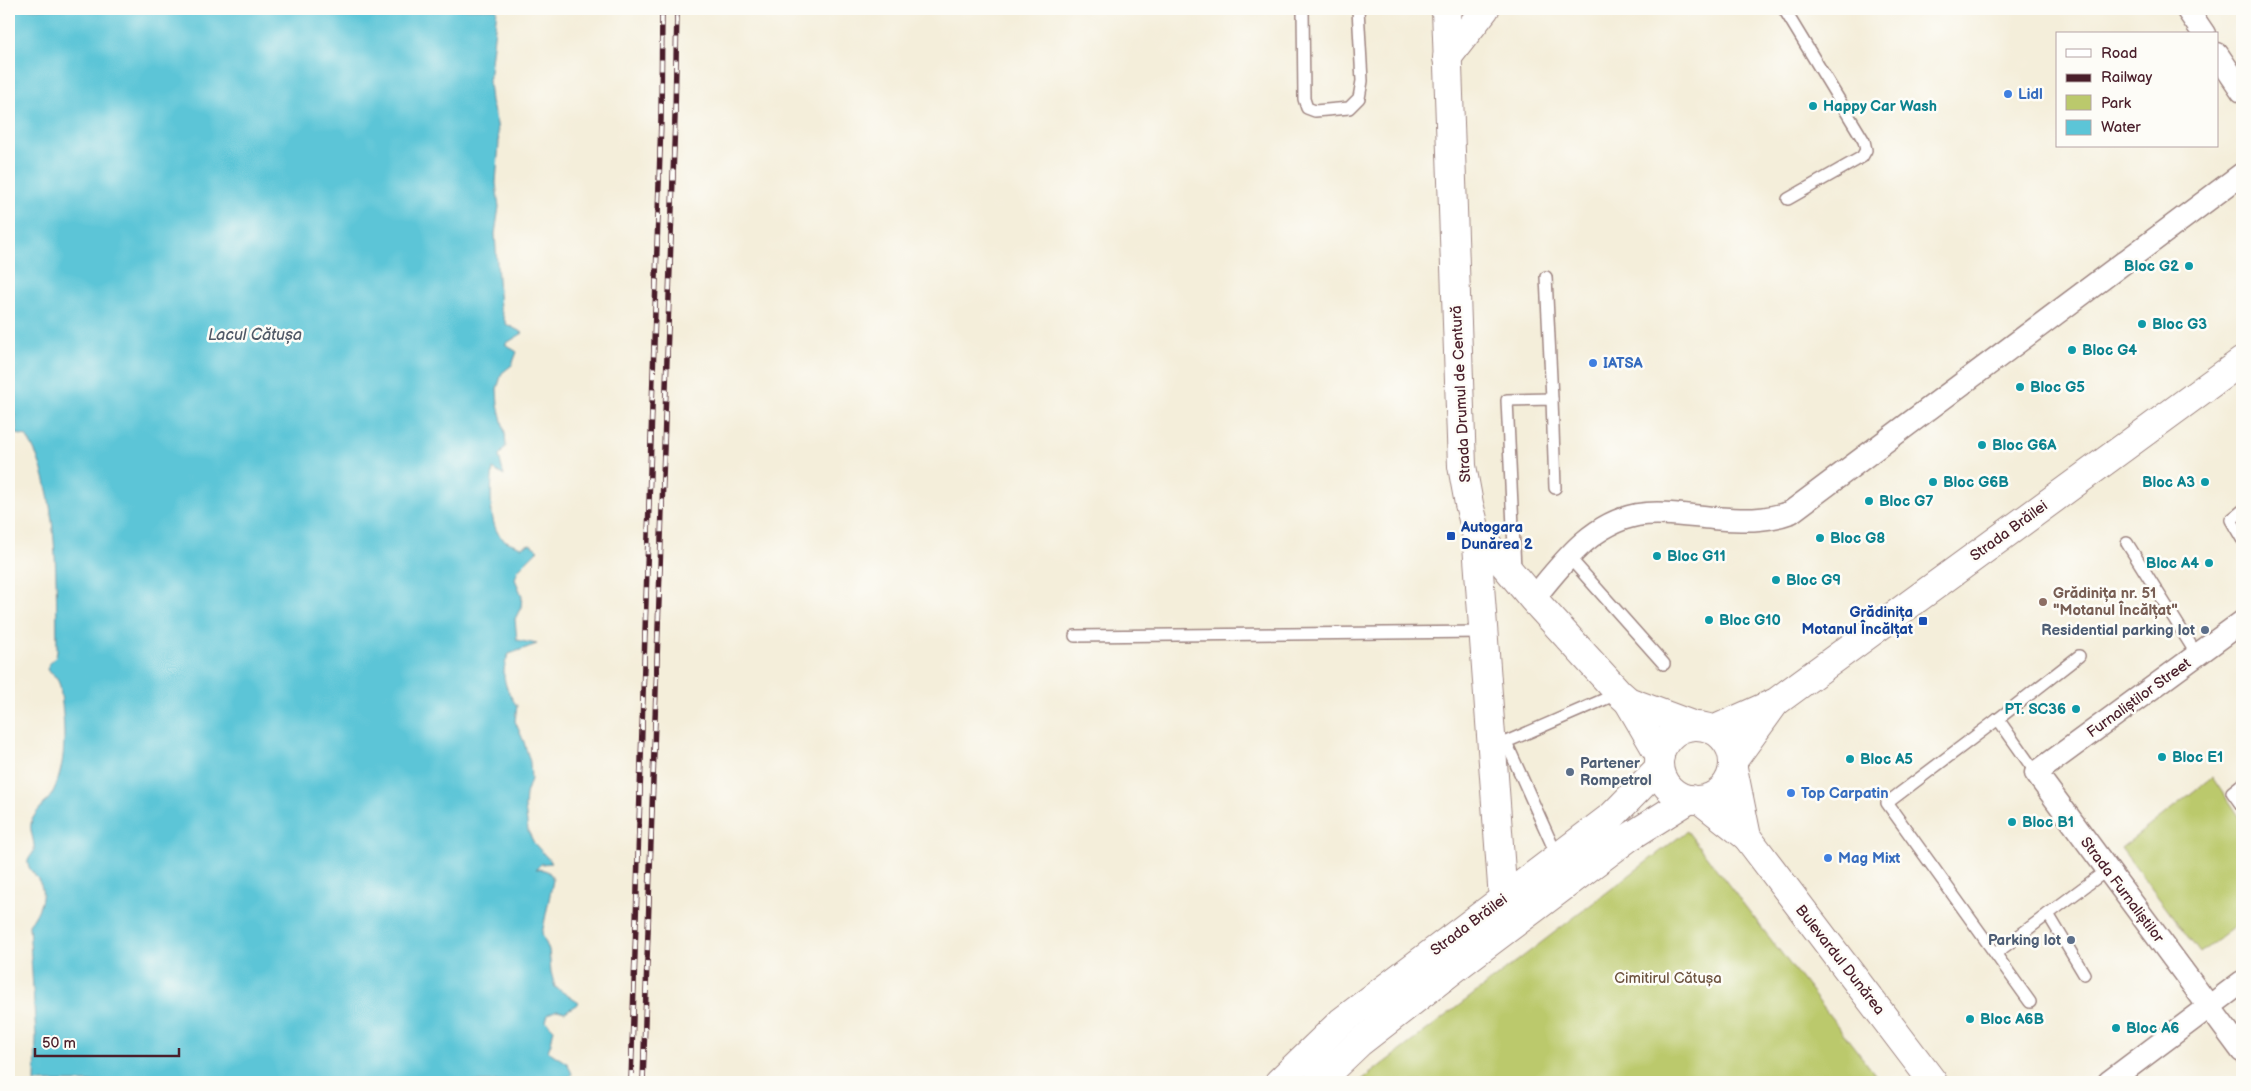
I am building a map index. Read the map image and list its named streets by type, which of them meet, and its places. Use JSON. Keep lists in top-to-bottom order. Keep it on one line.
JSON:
{"streets":{"main road":["Strada Drumul de Centură","Strada Brăilei","Bulevardul Dunărea"],"street":["Furnaliștilor Street","Strada Furnaliștilor"]},"crossings":[["Strada Drumul de Centură","Strada Brăilei"],["Strada Drumul de Centură","Bulevardul Dunărea"],["Strada Brăilei","Bulevardul Dunărea"],["Furnaliștilor Street","Strada Furnaliștilor"]],"water":["Lacul Cătușa"],"parks":["Cimitirul Cătușa"],"places":{"other":["Lidl","Happy Car Wash","Bloc G2","Bloc G3","Bloc G4","IATSA","Bloc G5","Bloc G6A","Bloc G6B","Bloc A3","Bloc G7","Bloc G8","Bloc G11","Bloc A4","Bloc G9","Grădinița nr. 51 \"Motanul Încălțat\"","Bloc G10","Residential parking lot","PT. SC36","Bloc E1","Bloc A5","Partener Rompetrol","Top Carpatin","Bloc B1","Mag Mixt","Parking lot","Bloc A6B","Bloc A6"],"transit":["Autogara Dunărea 2","Grădinița Motanul Încălțat"]},"legend":["Road","Railway","Park","Water"],"scale_bar":"50 m"}
